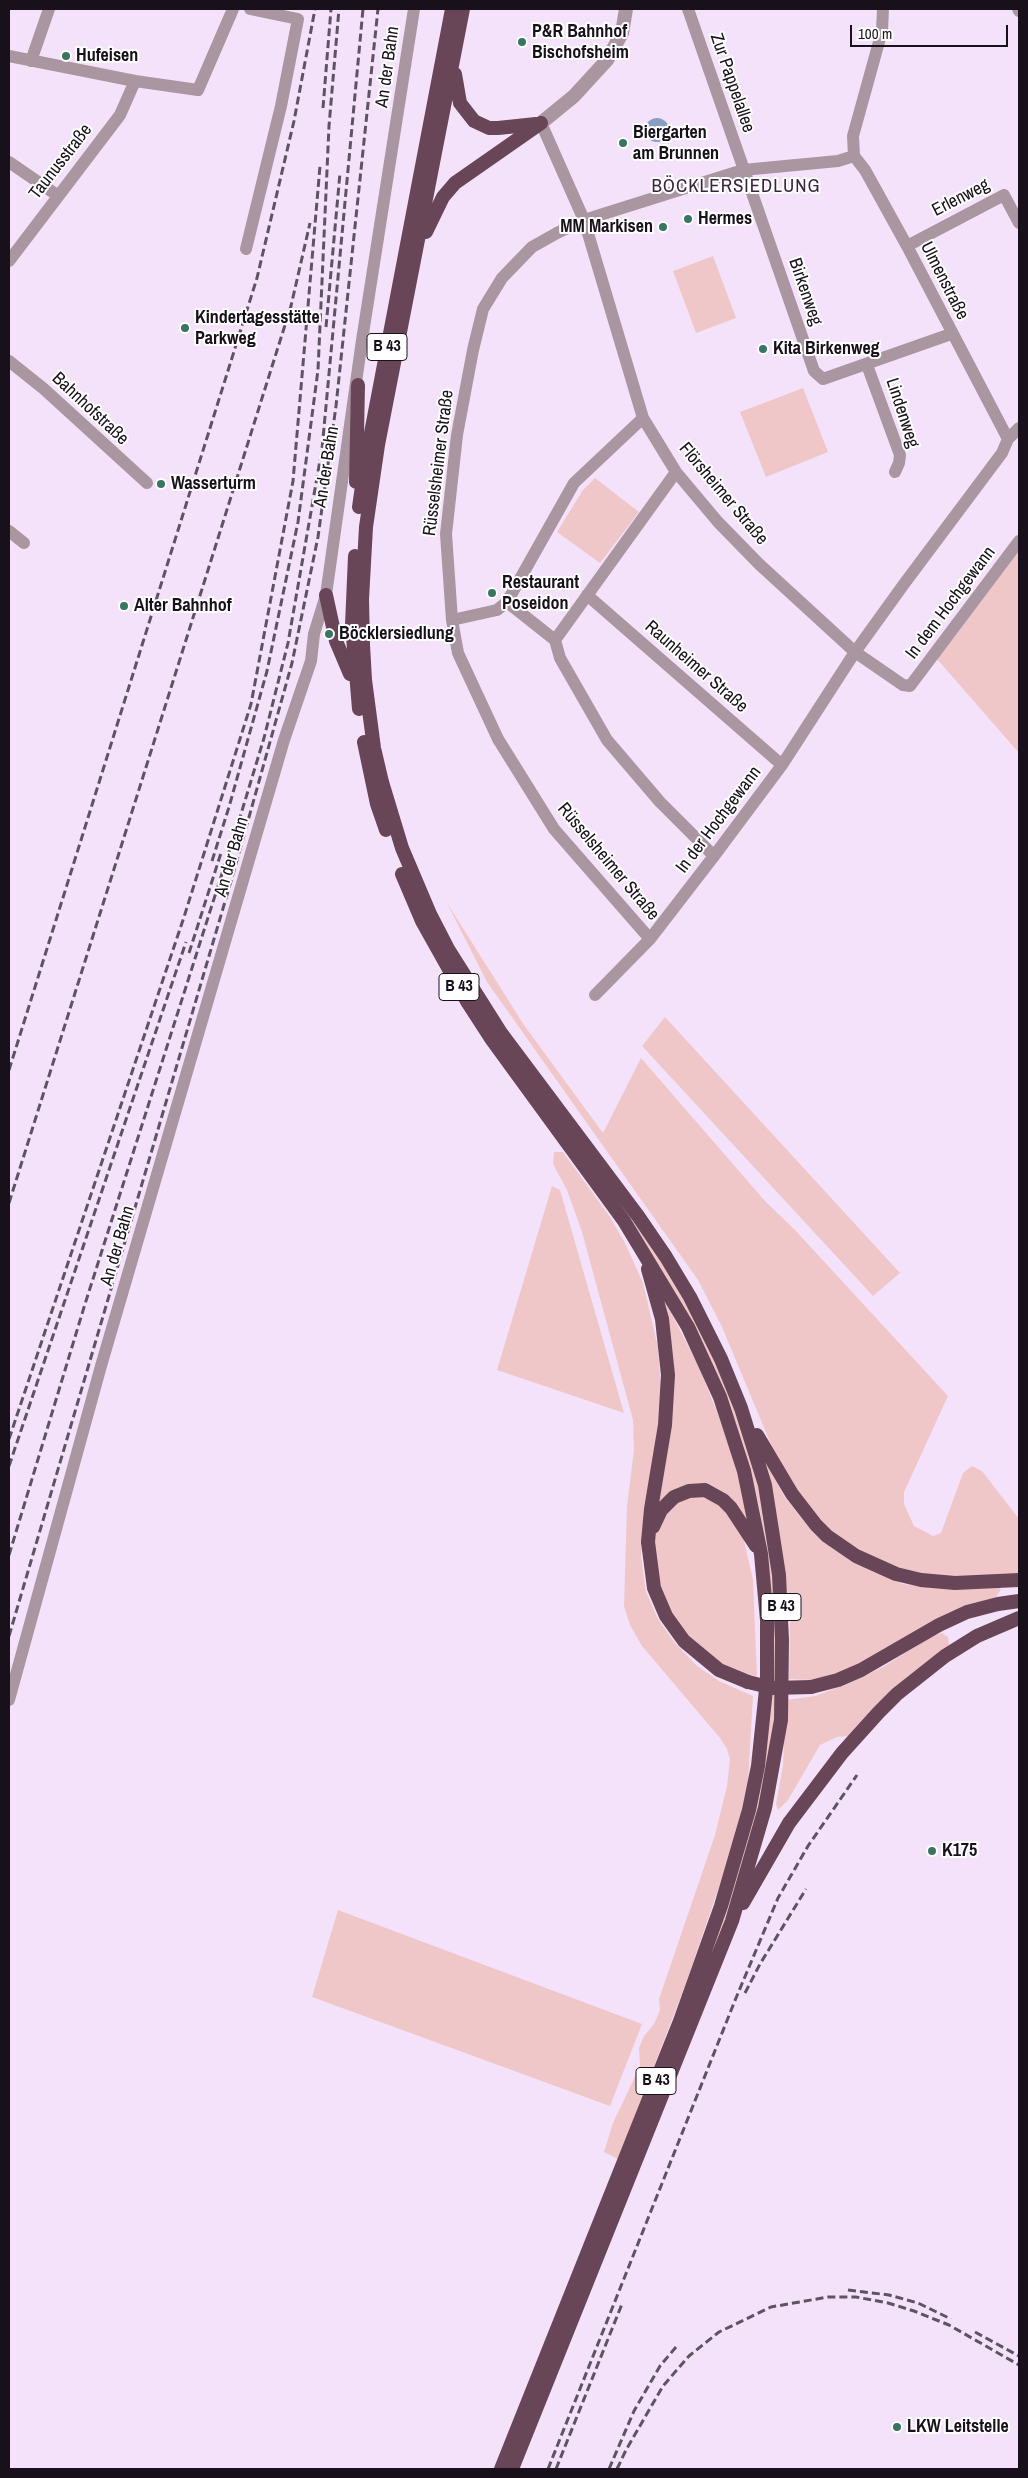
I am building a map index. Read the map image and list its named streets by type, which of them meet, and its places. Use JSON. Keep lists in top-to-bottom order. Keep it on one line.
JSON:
{"streets":{"highway":["B 43"],"street":["An der Bahn","Zur Pappelallee","Taunusstraße","Erlenweg","Ulmenstraße","Birkenweg","Bahnhofstraße","Lindenweg","Rüsselsheimer Straße","Flörsheimer Straße","In dem Hochgewann","Raunheimer Straße","In der Hochgewann"]},"crossings":[["Zur Pappelallee","Birkenweg"],["Erlenweg","Ulmenstraße"],["Ulmenstraße","Birkenweg"],["Birkenweg","Lindenweg"],["Rüsselsheimer Straße","Flörsheimer Straße"],["Rüsselsheimer Straße","In der Hochgewann"],["Flörsheimer Straße","In dem Hochgewann"],["Flörsheimer Straße","In der Hochgewann"],["Raunheimer Straße","In der Hochgewann"]],"districts":["BÖCKLERSIEDLUNG"],"places":["P&R Bahnhof Bischofsheim","Hufeisen","Biergarten am Brunnen","Hermes","MM Markisen","Kindertagesstätte Parkweg","Kita Birkenweg","Wasserturm","Restaurant Poseidon","Alter Bahnhof","Böcklersiedlung","K175","LKW Leitstelle"],"scale_bar":"100 m"}
